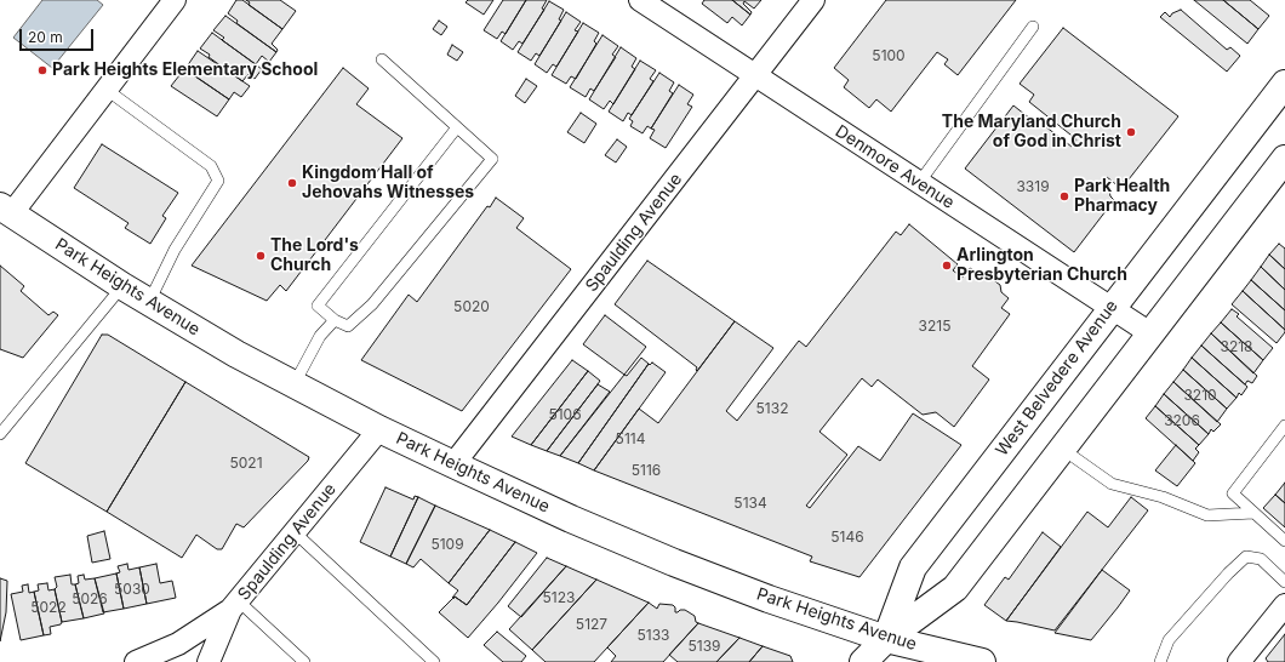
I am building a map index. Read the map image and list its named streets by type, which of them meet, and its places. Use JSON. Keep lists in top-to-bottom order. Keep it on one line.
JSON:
{"streets":{"main road":["Park Heights Avenue","West Belvedere Avenue"],"street":["Denmore Avenue","Spaulding Avenue"]},"crossings":[["Denmore Avenue","Spaulding Avenue"],["Denmore Avenue","West Belvedere Avenue"],["Spaulding Avenue","Park Heights Avenue"],["Park Heights Avenue","West Belvedere Avenue"]],"places":["Park Heights Elementary School","The Maryland Church of God in Christ","Kingdom Hall of Jehovahs Witnesses","Park Health Pharmacy","The Lord's Church","Arlington Presbyterian Church"],"house_numbers":["5100","3319","5020","3215","3218","3210","5132","5106","3206","5114","5021","5116","5134","5146","5109","5030","5123","5026","5022","5127","5133","5139"],"scale_bar":"20 m"}
